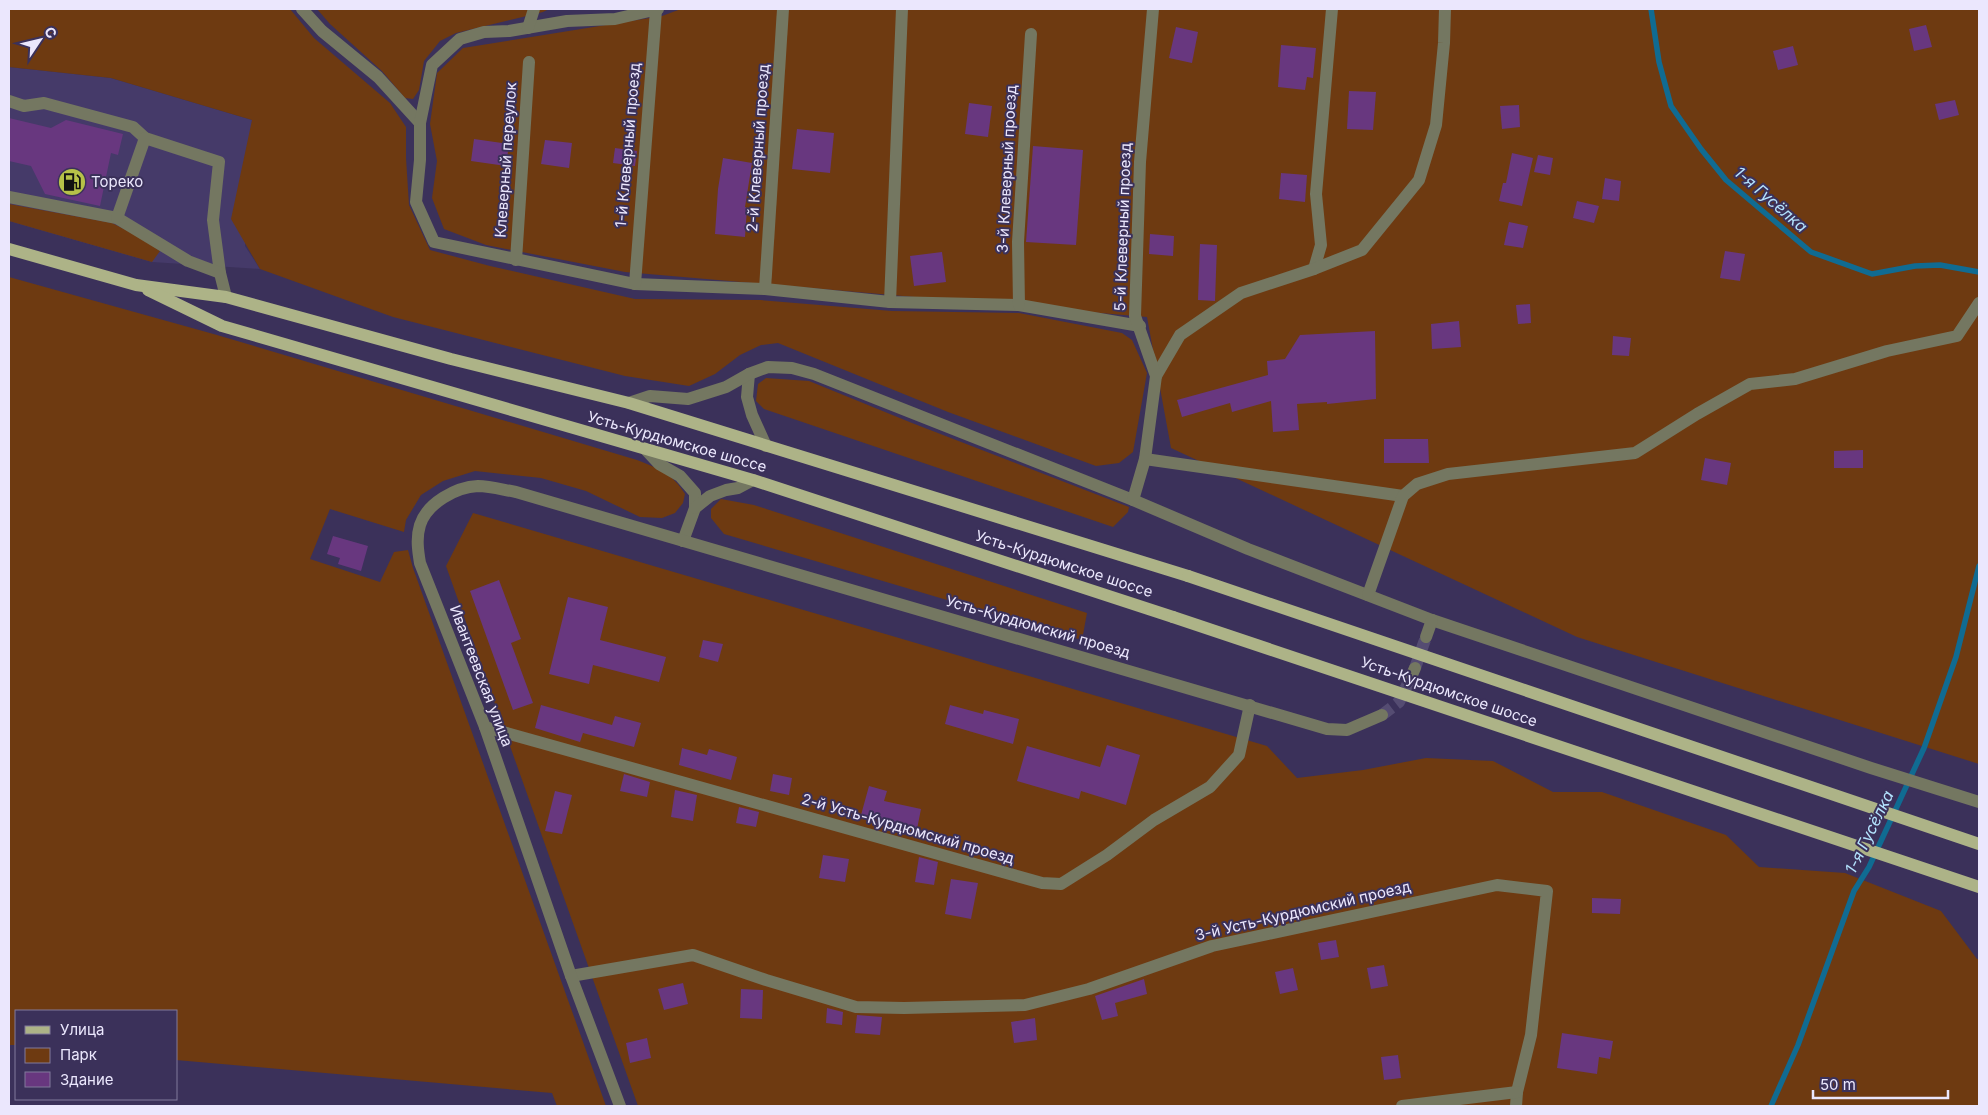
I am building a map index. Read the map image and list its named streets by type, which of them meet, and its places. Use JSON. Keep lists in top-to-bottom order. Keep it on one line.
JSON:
{"streets":{"main road":["Усть-Курдюмское шоссе"],"street":["1-й Клеверный проезд","2-й Клеверный проезд","Клеверный переулок","3-й Клеверный проезд","5-й Клеверный проезд","Усть-Курдюмский проезд","Ивантеевская улица","2-й Усть-Курдюмский проезд","3-й Усть-Курдюмский проезд"]},"crossings":[["Усть-Курдюмский проезд","Ивантеевская улица"],["Усть-Курдюмский проезд","2-й Усть-Курдюмский проезд"],["Ивантеевская улица","2-й Усть-Курдюмский проезд"],["Ивантеевская улица","3-й Усть-Курдюмский проезд"]],"water":["1-я Гусёлка"],"places":{"fuel station":["Тореко"]},"legend":["Улица","Парк","Здание"],"scale_bar":"50 m","north":"top right"}
